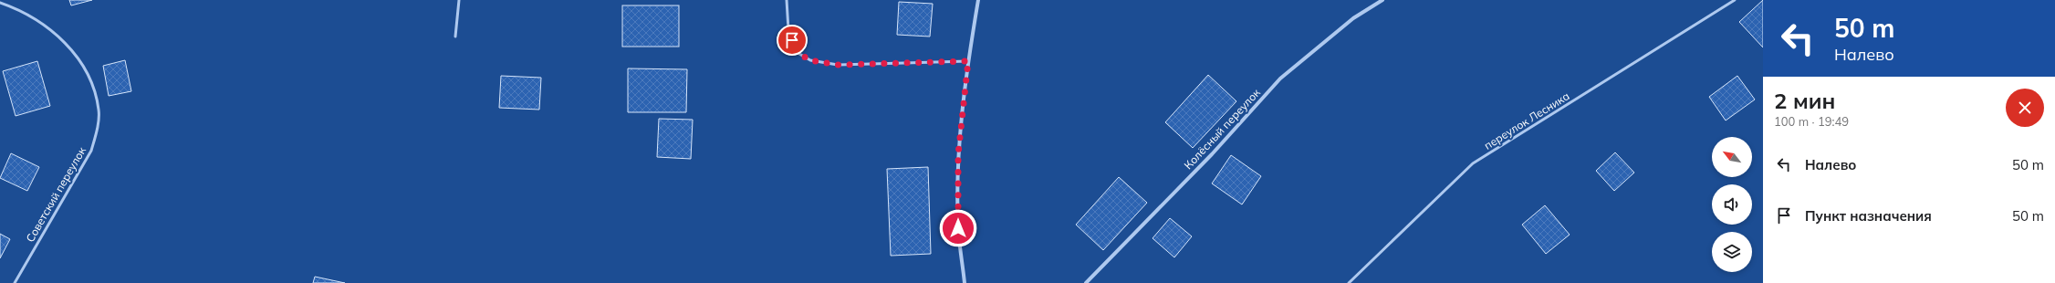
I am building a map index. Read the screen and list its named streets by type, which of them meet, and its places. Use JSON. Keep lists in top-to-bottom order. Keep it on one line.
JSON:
{"streets":{"street":["Колёсный переулок"],"lane":["переулок Лесника","Советский переулок"]},"north":"top left","page":{"turn":["50 m","Налево"],"heading":["2 мин","100 m · 19:49"],"list":[{"name":"Налево","value":"50 m"},{"name":"Пункт назначения","value":"50 m"}]}}
